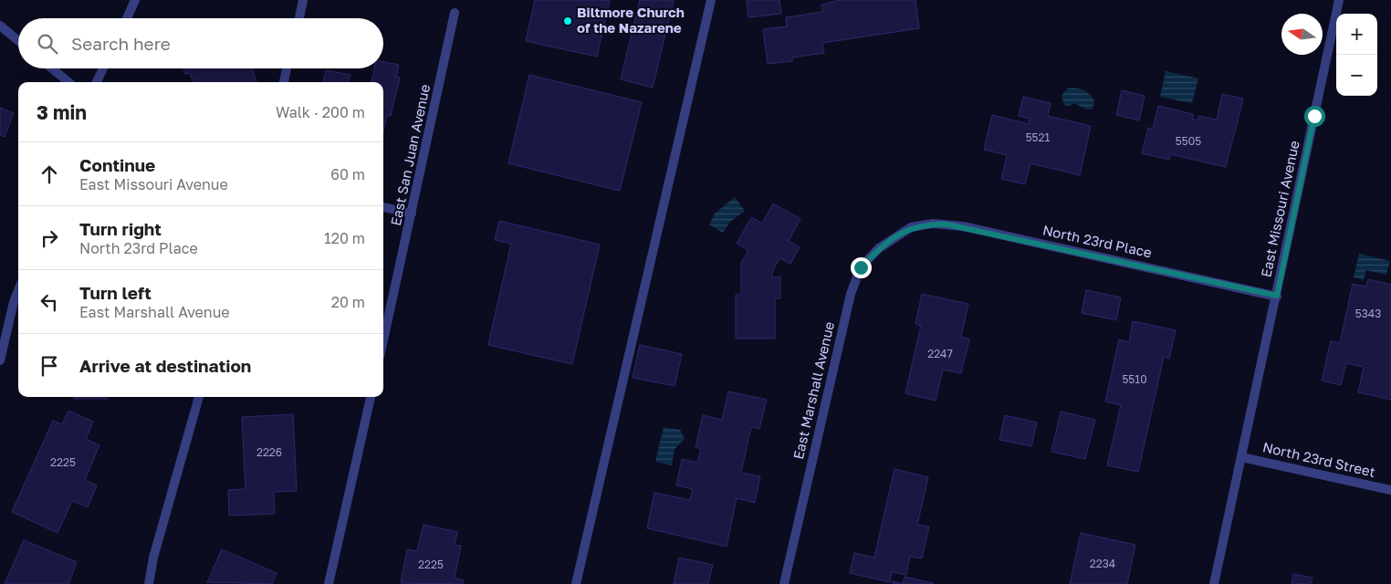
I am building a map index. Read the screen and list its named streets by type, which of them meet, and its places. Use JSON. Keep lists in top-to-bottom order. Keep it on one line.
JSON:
{"streets":{"street":["East San Juan Avenue","East Missouri Avenue","North 23rd Place","East Marshall Avenue","North 23rd Street"]},"crossings":[["East Missouri Avenue","North 23rd Place"],["East Missouri Avenue","North 23rd Street"],["North 23rd Place","East Marshall Avenue"]],"places":["Biltmore Church of the Nazarene"],"house_numbers":["5521","5505","5343","2247","5510","2226","2225","2234","2225"],"north":"left","page":{"map_buttons":["+","−"],"search":"Search here","heading":["3 min","Walk · 200 m"],"list":[["Continue","East Missouri Avenue","60 m"],["Turn right","North 23rd Place","120 m"],["Turn left","East Marshall Avenue","20 m"],"Arrive at destination"]}}
